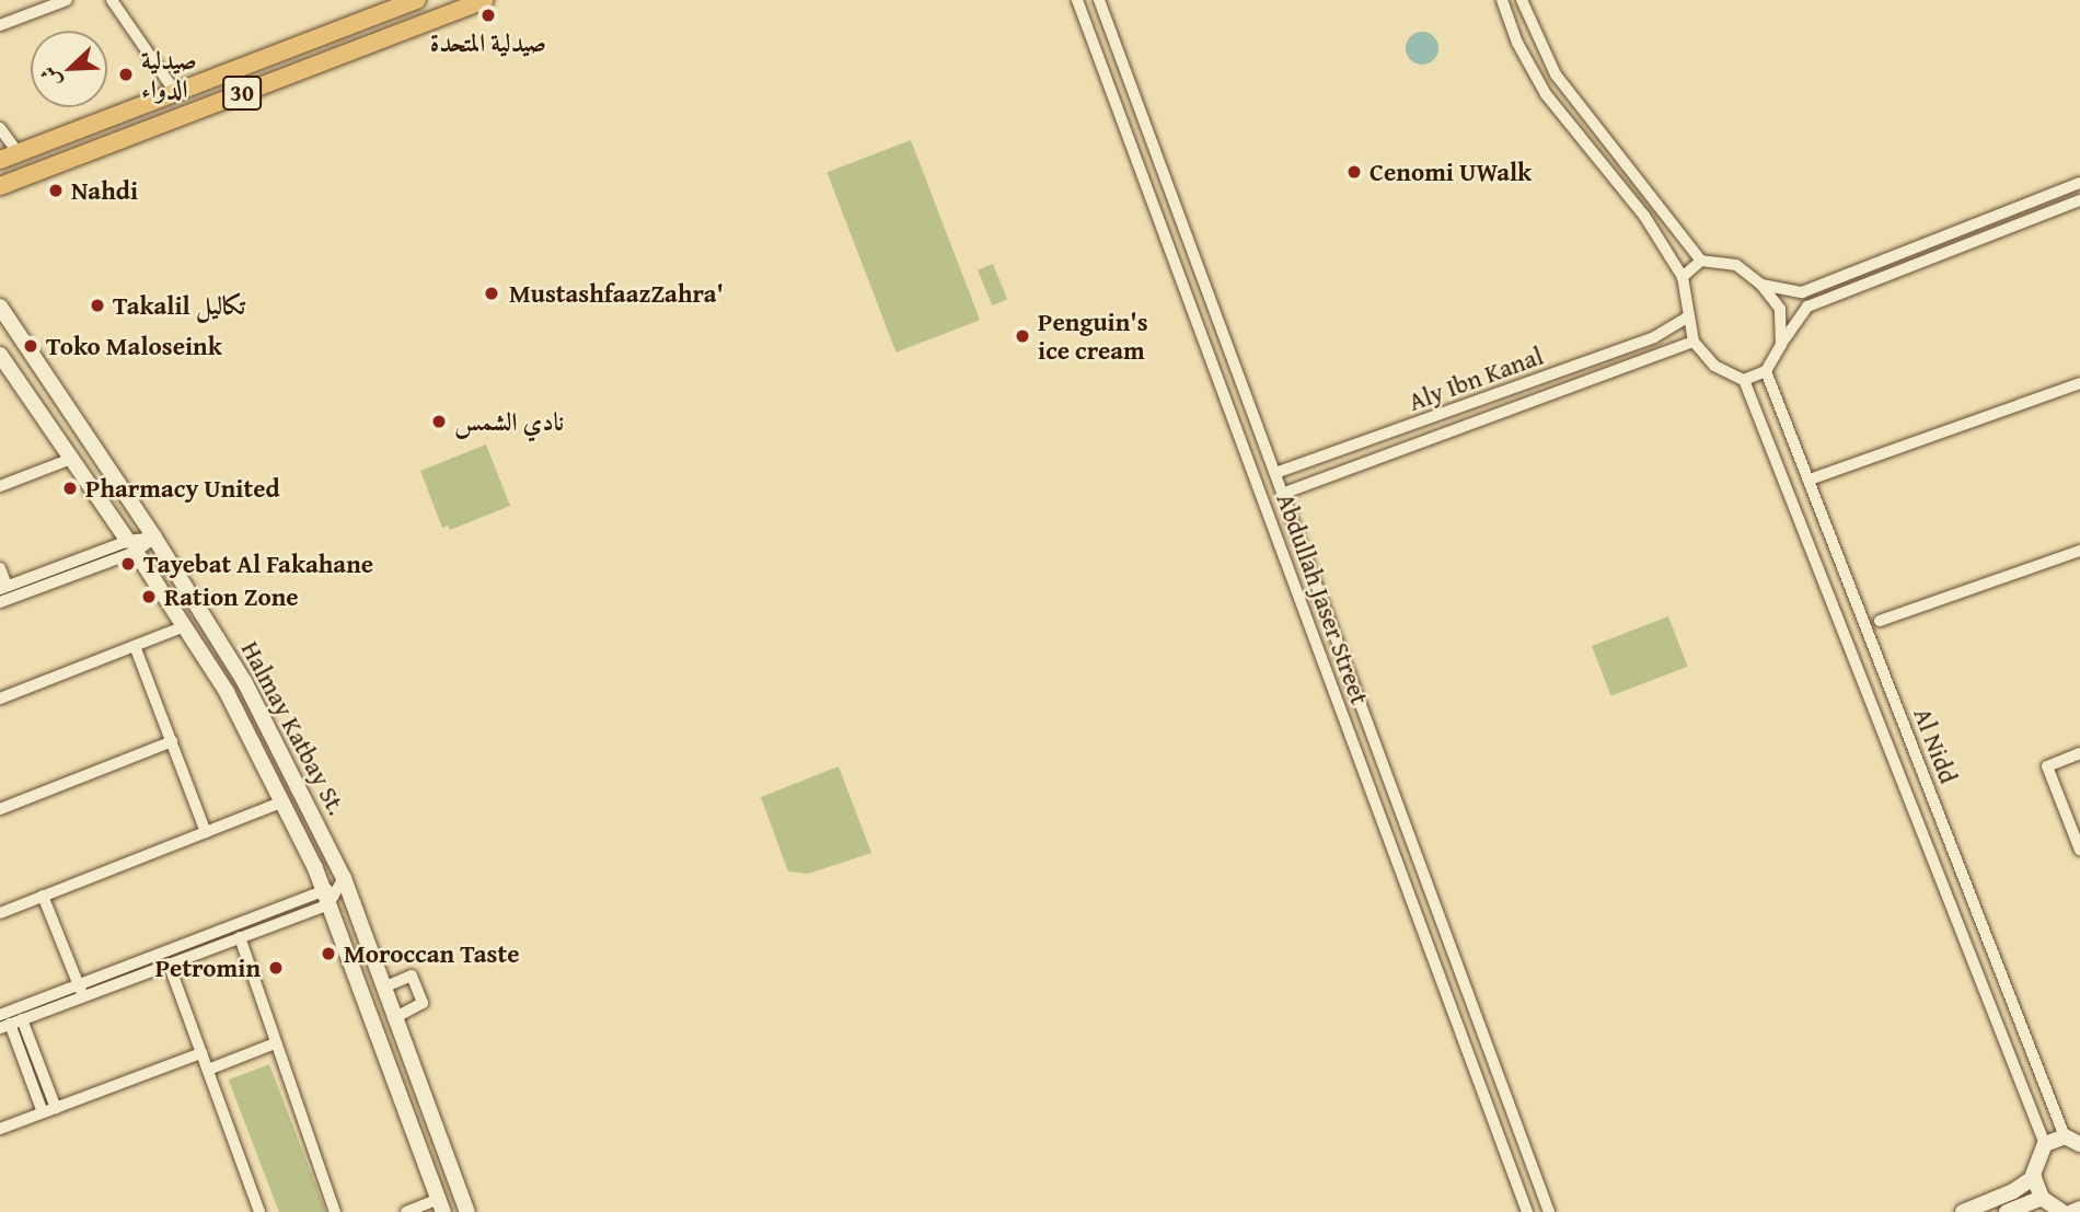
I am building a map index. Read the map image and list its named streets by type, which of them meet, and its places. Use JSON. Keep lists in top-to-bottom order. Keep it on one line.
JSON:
{"streets":{"main road":["30"],"street":["Aly Ibn Kanal","Abdullah Jaser Street","Halmay Katbay St.","Al Nidd"]},"crossings":[["Aly Ibn Kanal","Abdullah Jaser Street"],["Aly Ibn Kanal","Al Nidd"]],"places":["صيدلية المتحدة","صيدلية الدواء","Cenomi UWalk","Nahdi","MustashfaazZahra'","Takalil تكاليل","Penguin's ice cream","Toko Maloseink","نادي الشمس","Pharmacy United","Tayebat Al Fakahane","Ration Zone","Moroccan Taste","Petromin"],"north":"bottom left"}
